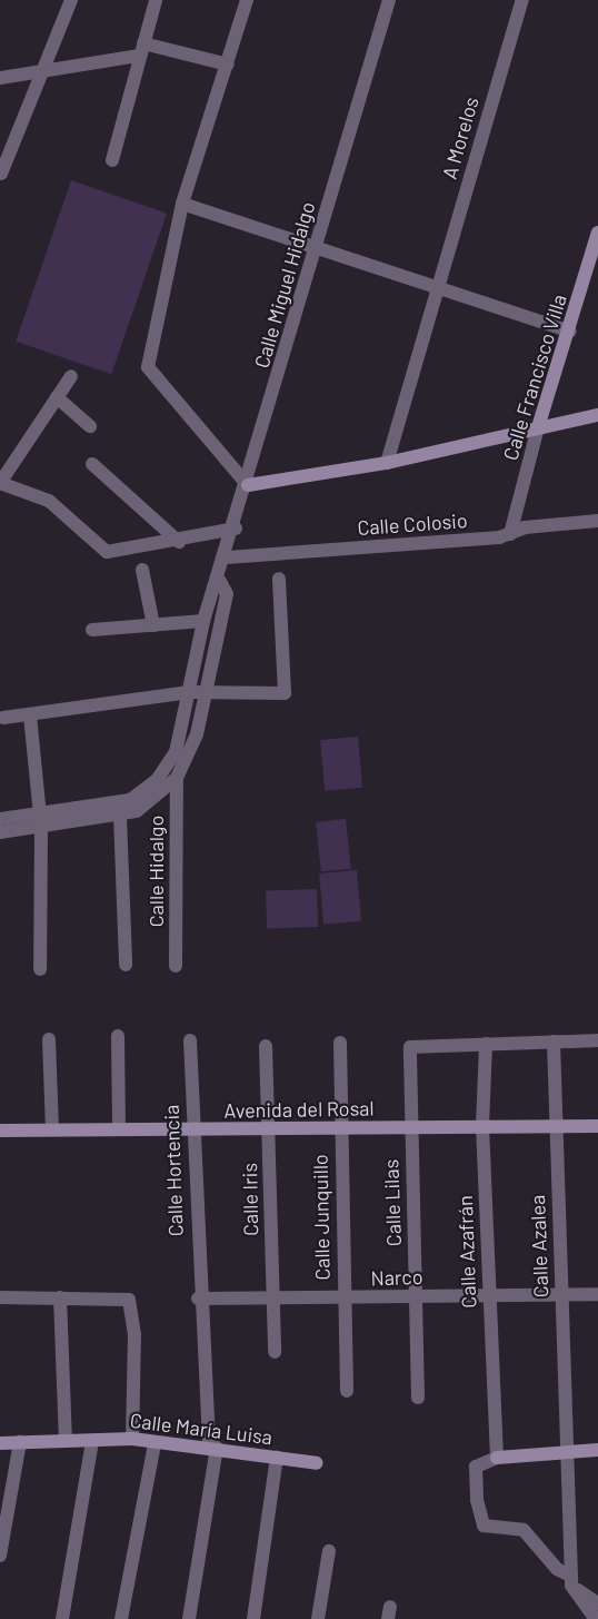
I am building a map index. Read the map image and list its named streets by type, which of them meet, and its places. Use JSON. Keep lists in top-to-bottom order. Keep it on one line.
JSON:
{"streets":{"street":["A Morelos","Calle Miguel Hidalgo","Calle Francisco Villa","Calle Colosio","Calle Hidalgo","Avenida del Rosal","Calle Hortencia","Calle Iris","Calle Lilas","Calle Junquillo","Calle Azalea","Calle Azafrán","Narco","Calle María Luisa"]},"crossings":[["Calle Miguel Hidalgo","Calle Colosio"],["Calle Francisco Villa","Calle Colosio"],["Avenida del Rosal","Calle Hortencia"],["Avenida del Rosal","Calle Iris"],["Avenida del Rosal","Calle Lilas"],["Avenida del Rosal","Calle Junquillo"],["Avenida del Rosal","Calle Azalea"],["Avenida del Rosal","Calle Azafrán"],["Calle Hortencia","Narco"],["Calle Iris","Narco"],["Calle Lilas","Calle Azafrán"],["Calle Lilas","Narco"],["Calle Junquillo","Narco"],["Calle Azalea","Narco"],["Calle Azafrán","Narco"]]}
